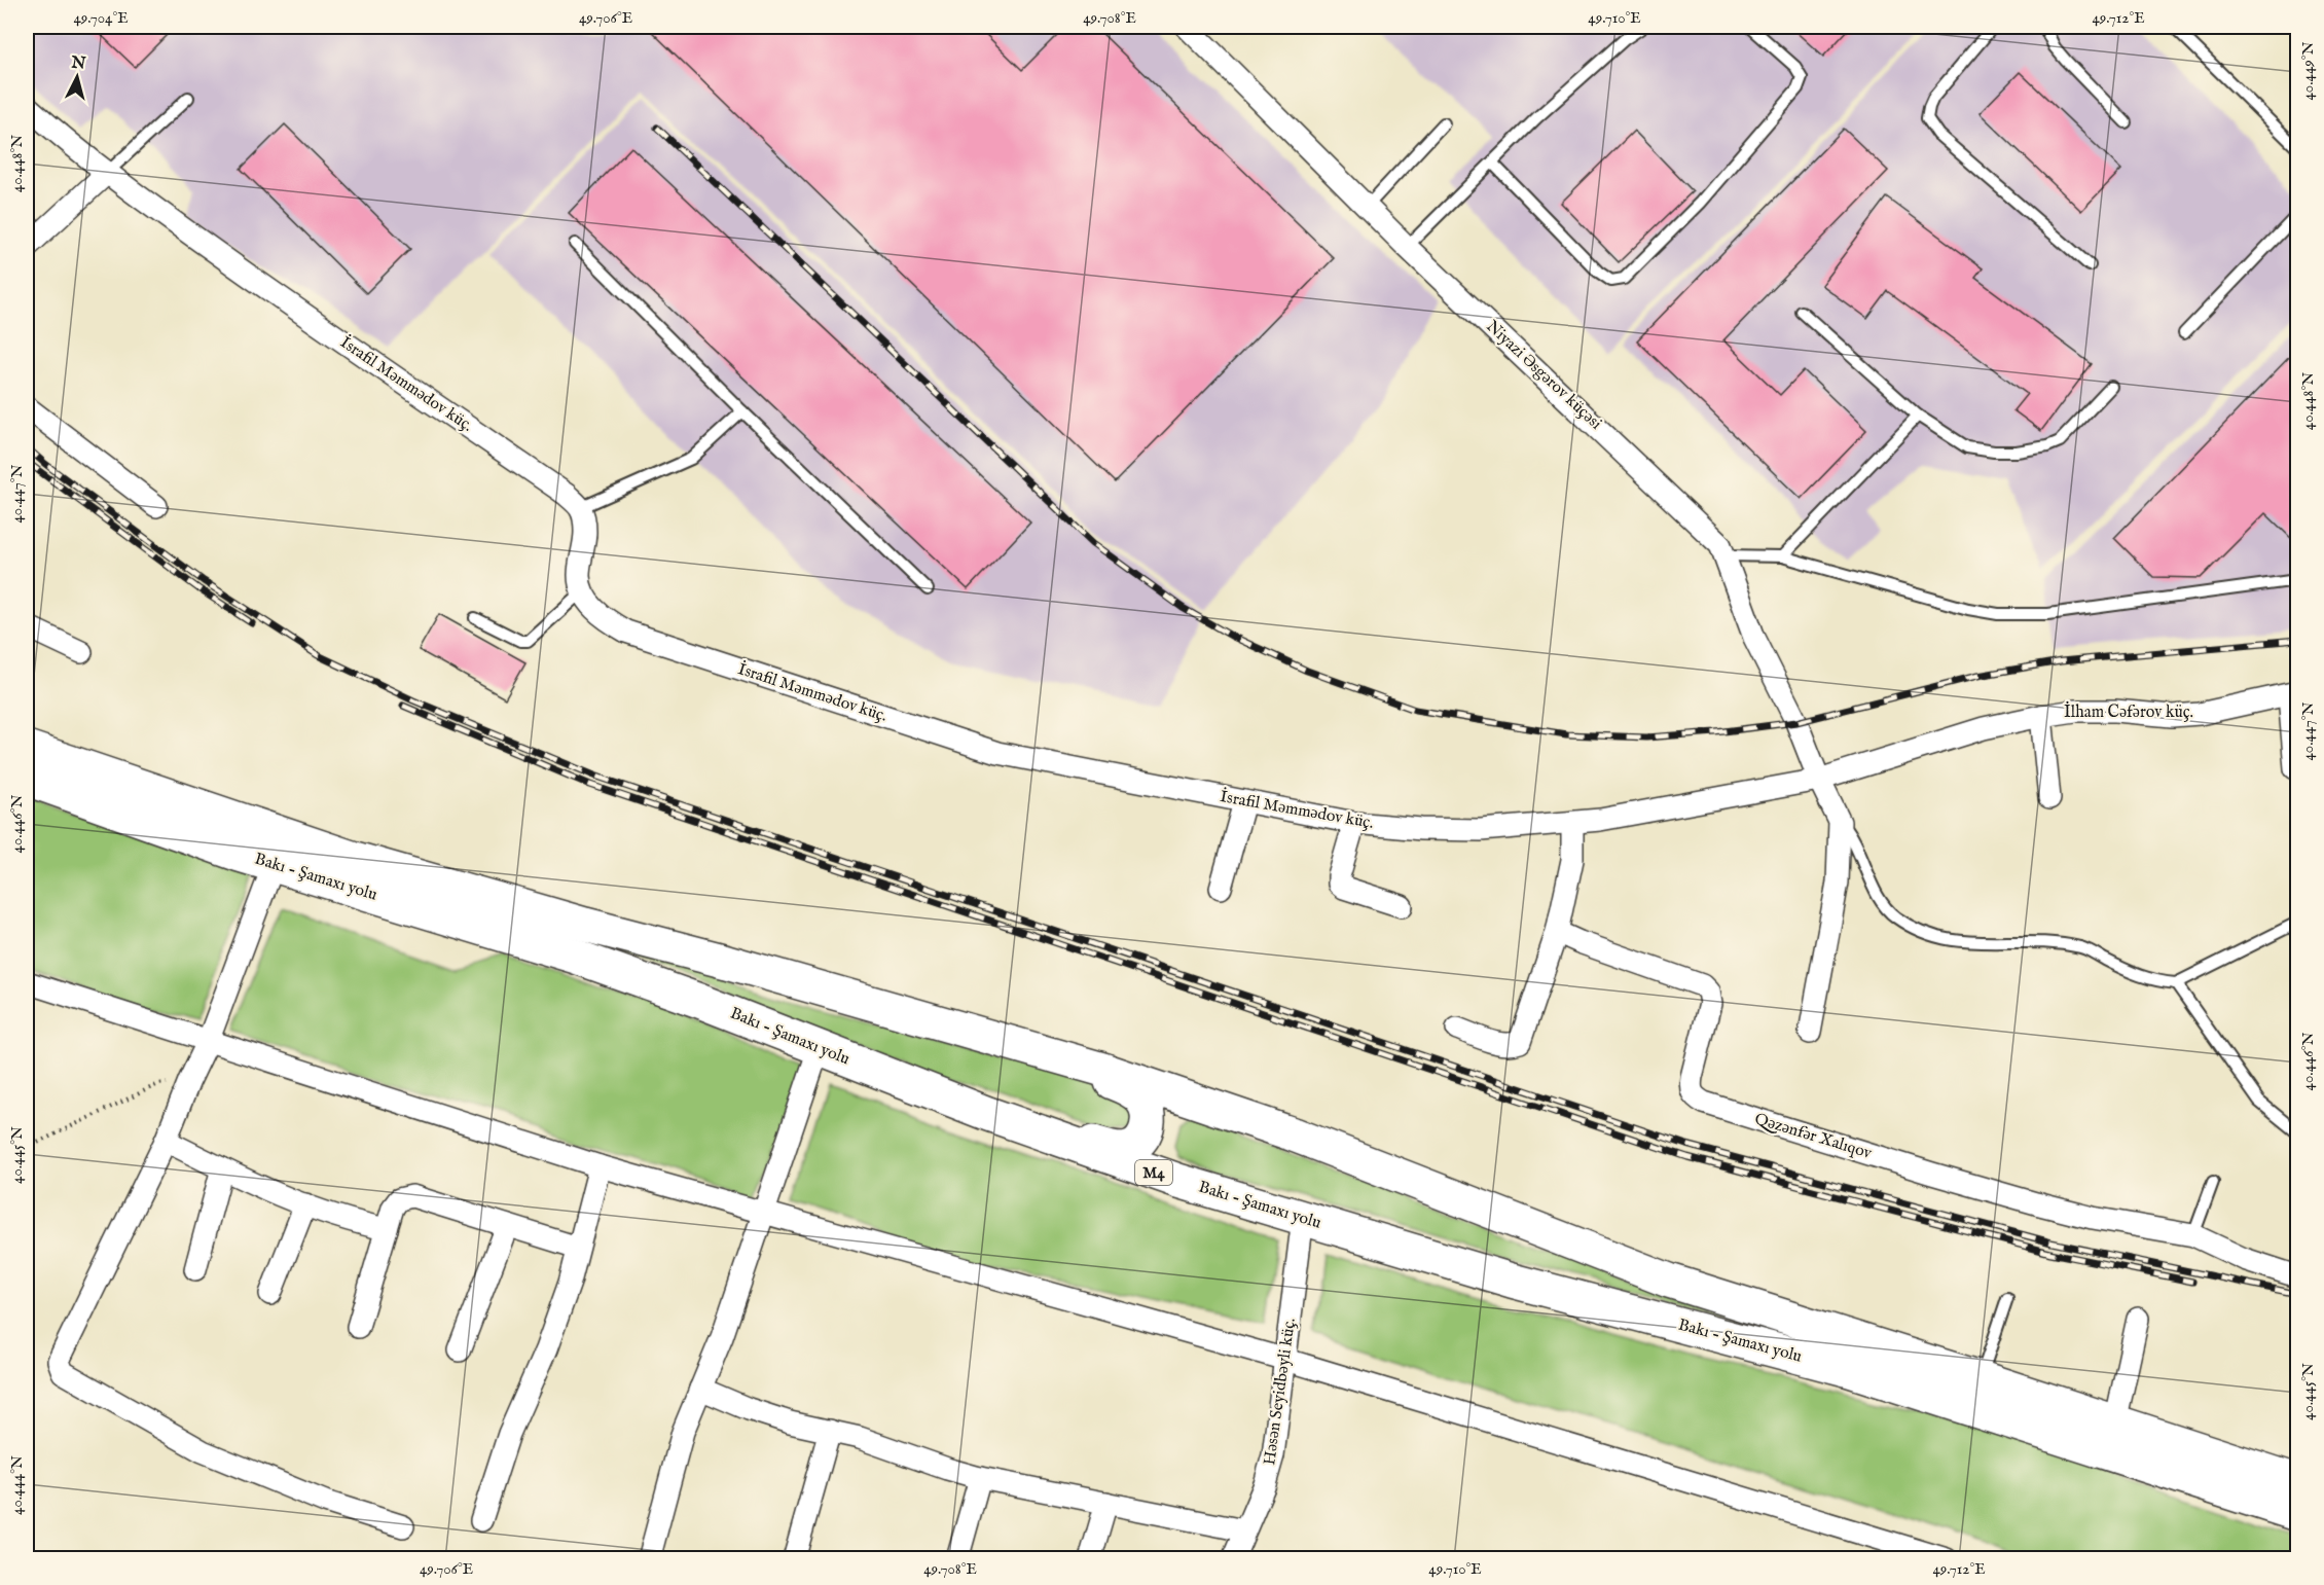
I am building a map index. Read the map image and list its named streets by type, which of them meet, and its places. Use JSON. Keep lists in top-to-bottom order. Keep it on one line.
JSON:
{"streets":{"highway":["Bakı - Şamaxı yolu","M4"],"street":["Niyazi Əsgərov küçəsi","İsrafil Məmmədov küç.","İlham Cəfərov küç.","Qəzənfər Xalıqov","Həsən Seyidbəyli küç."]},"crossings":[["Niyazi Əsgərov küçəsi","İsrafil Məmmədov küç."],["Niyazi Əsgərov küçəsi","İlham Cəfərov küç."],["İsrafil Məmmədov küç.","İlham Cəfərov küç."],["Bakı - Şamaxı yolu","Həsən Seyidbəyli küç."]],"north":"top","coordinates":["49.704°E","49.706°E","49.708°E","49.710°E","49.712°E","40.449°N","40.448°N","40.447°N","40.446°N","40.445°N","40.444°N"]}
